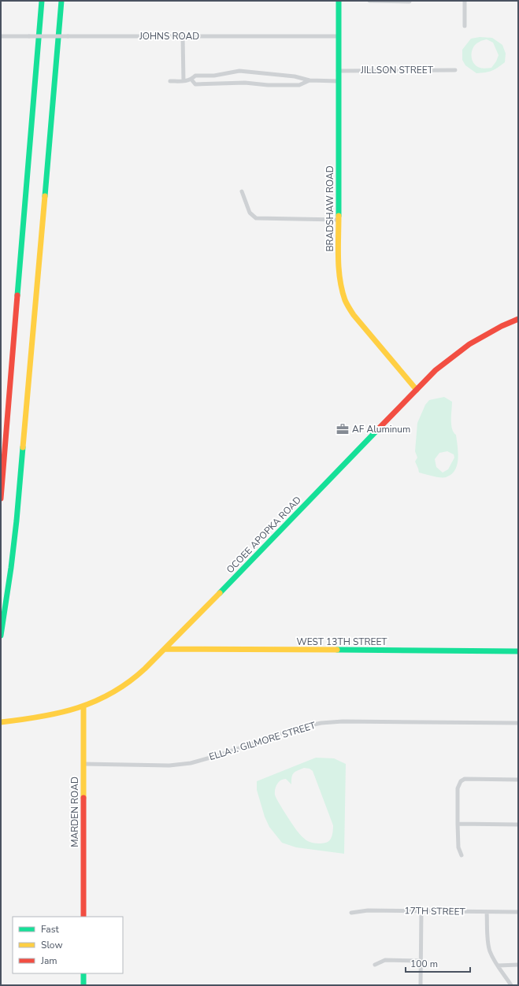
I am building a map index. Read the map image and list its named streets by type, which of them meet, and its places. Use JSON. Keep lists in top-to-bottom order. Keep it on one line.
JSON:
{"streets":{"main road":["BRADSHAW ROAD","OCOEE APOPKA ROAD","WEST 13TH STREET","MARDEN ROAD"],"street":["JOHNS ROAD","JILLSON STREET","ELLA J. GILMORE STREET","17TH STREET"]},"crossings":[["JOHNS ROAD","BRADSHAW ROAD"],["JILLSON STREET","BRADSHAW ROAD"],["BRADSHAW ROAD","OCOEE APOPKA ROAD"],["OCOEE APOPKA ROAD","WEST 13TH STREET"],["OCOEE APOPKA ROAD","MARDEN ROAD"],["ELLA J. GILMORE STREET","MARDEN ROAD"]],"places":{"office":["AF Aluminum"]},"legend":["Fast","Slow","Jam"],"scale_bar":"100 m"}
